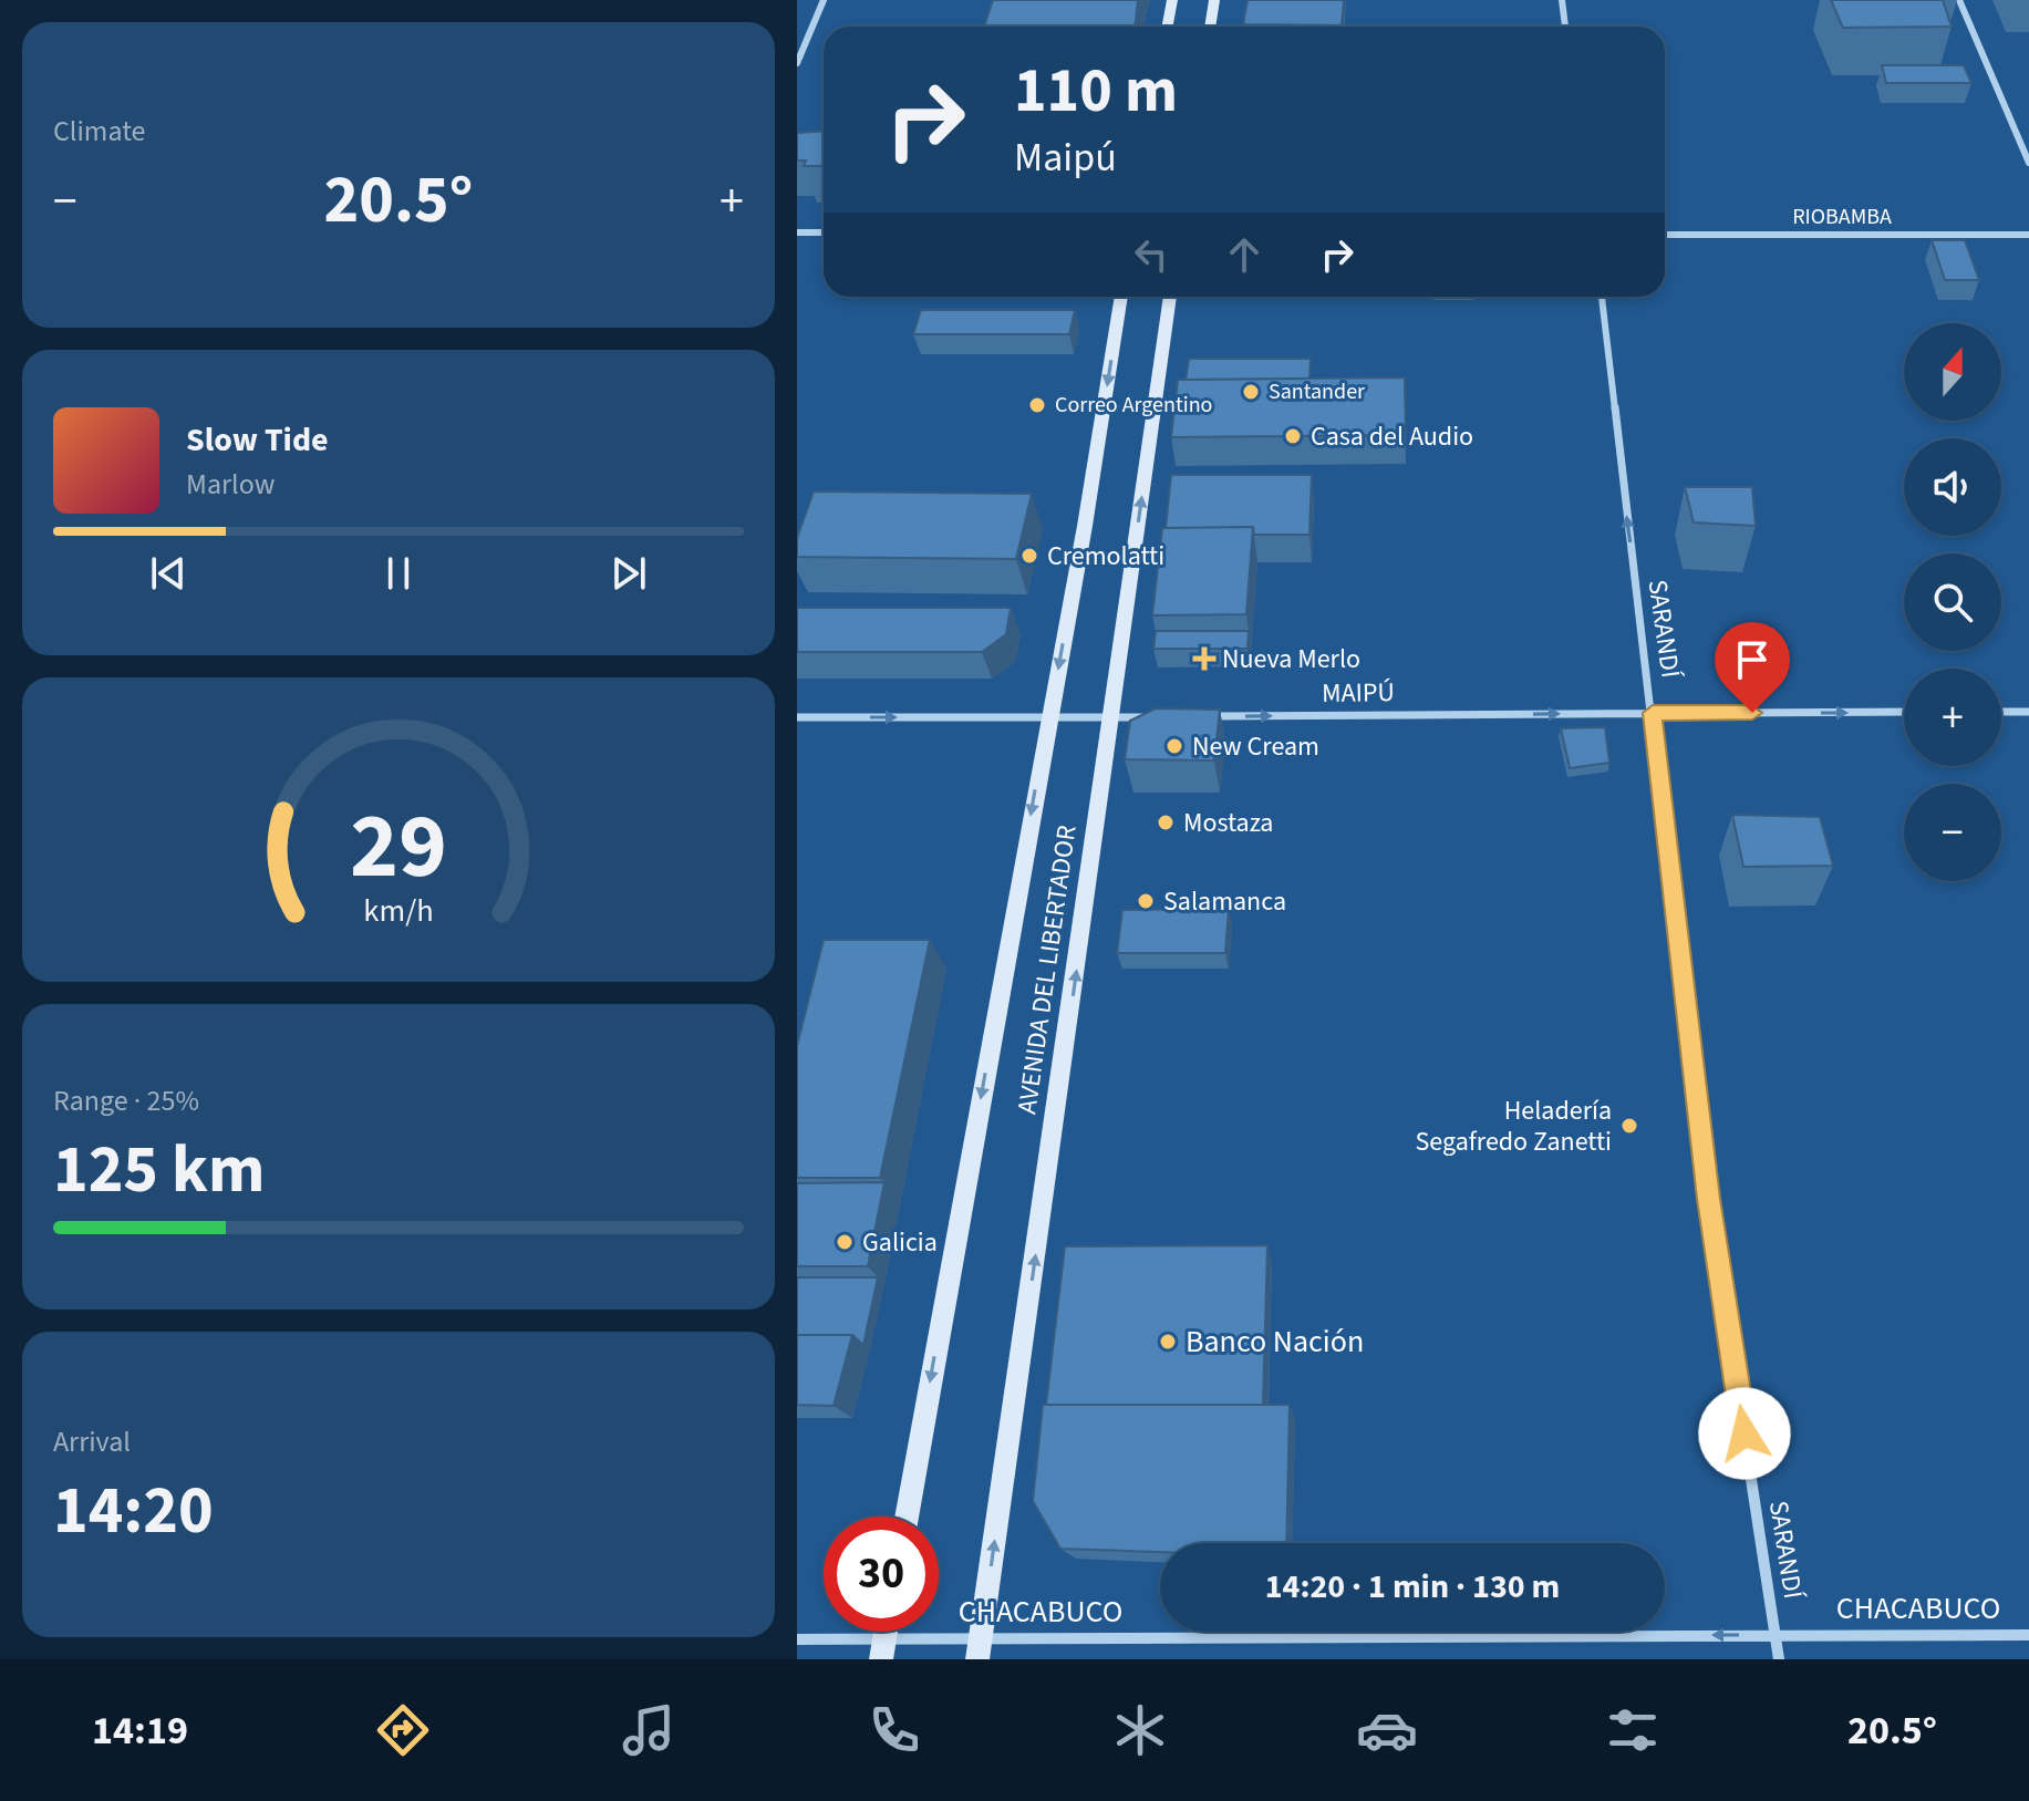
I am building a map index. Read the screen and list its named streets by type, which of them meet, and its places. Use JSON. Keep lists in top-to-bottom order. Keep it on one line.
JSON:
{"streets":{"main road":["AVENIDA DEL LIBERTADOR"],"street":["RIOBAMBA","SARANDÍ","MAIPÚ","CHACABUCO"]},"crossings":[["SARANDÍ","MAIPÚ"],["SARANDÍ","CHACABUCO"],["AVENIDA DEL LIBERTADOR","CHACABUCO"]],"one_way":["MAIPÚ","CHACABUCO"],"places":{"other":["Santander","Correo Argentino","Casa del Audio","Cremolatti","New Cream","Mostaza","Salamanca","Heladería Segafredo Zanetti","Galicia","Banco Nación"],"health":["Nueva Merlo"]},"north":"top","page":{"tile":["Climate",["Range · 25%","125 km"],["Arrival","14:20"]],"turn":["110 m","Maipú"],"heat":["−","20.5°","+"],"map_buttons":["+","−"],"song":["Slow Tide","Marlow"],"limit":"30","trip":"14:20 · 1 min · 130 m","tabs":["14:19","20.5°"],"gauge":["29","km/h"]}}
